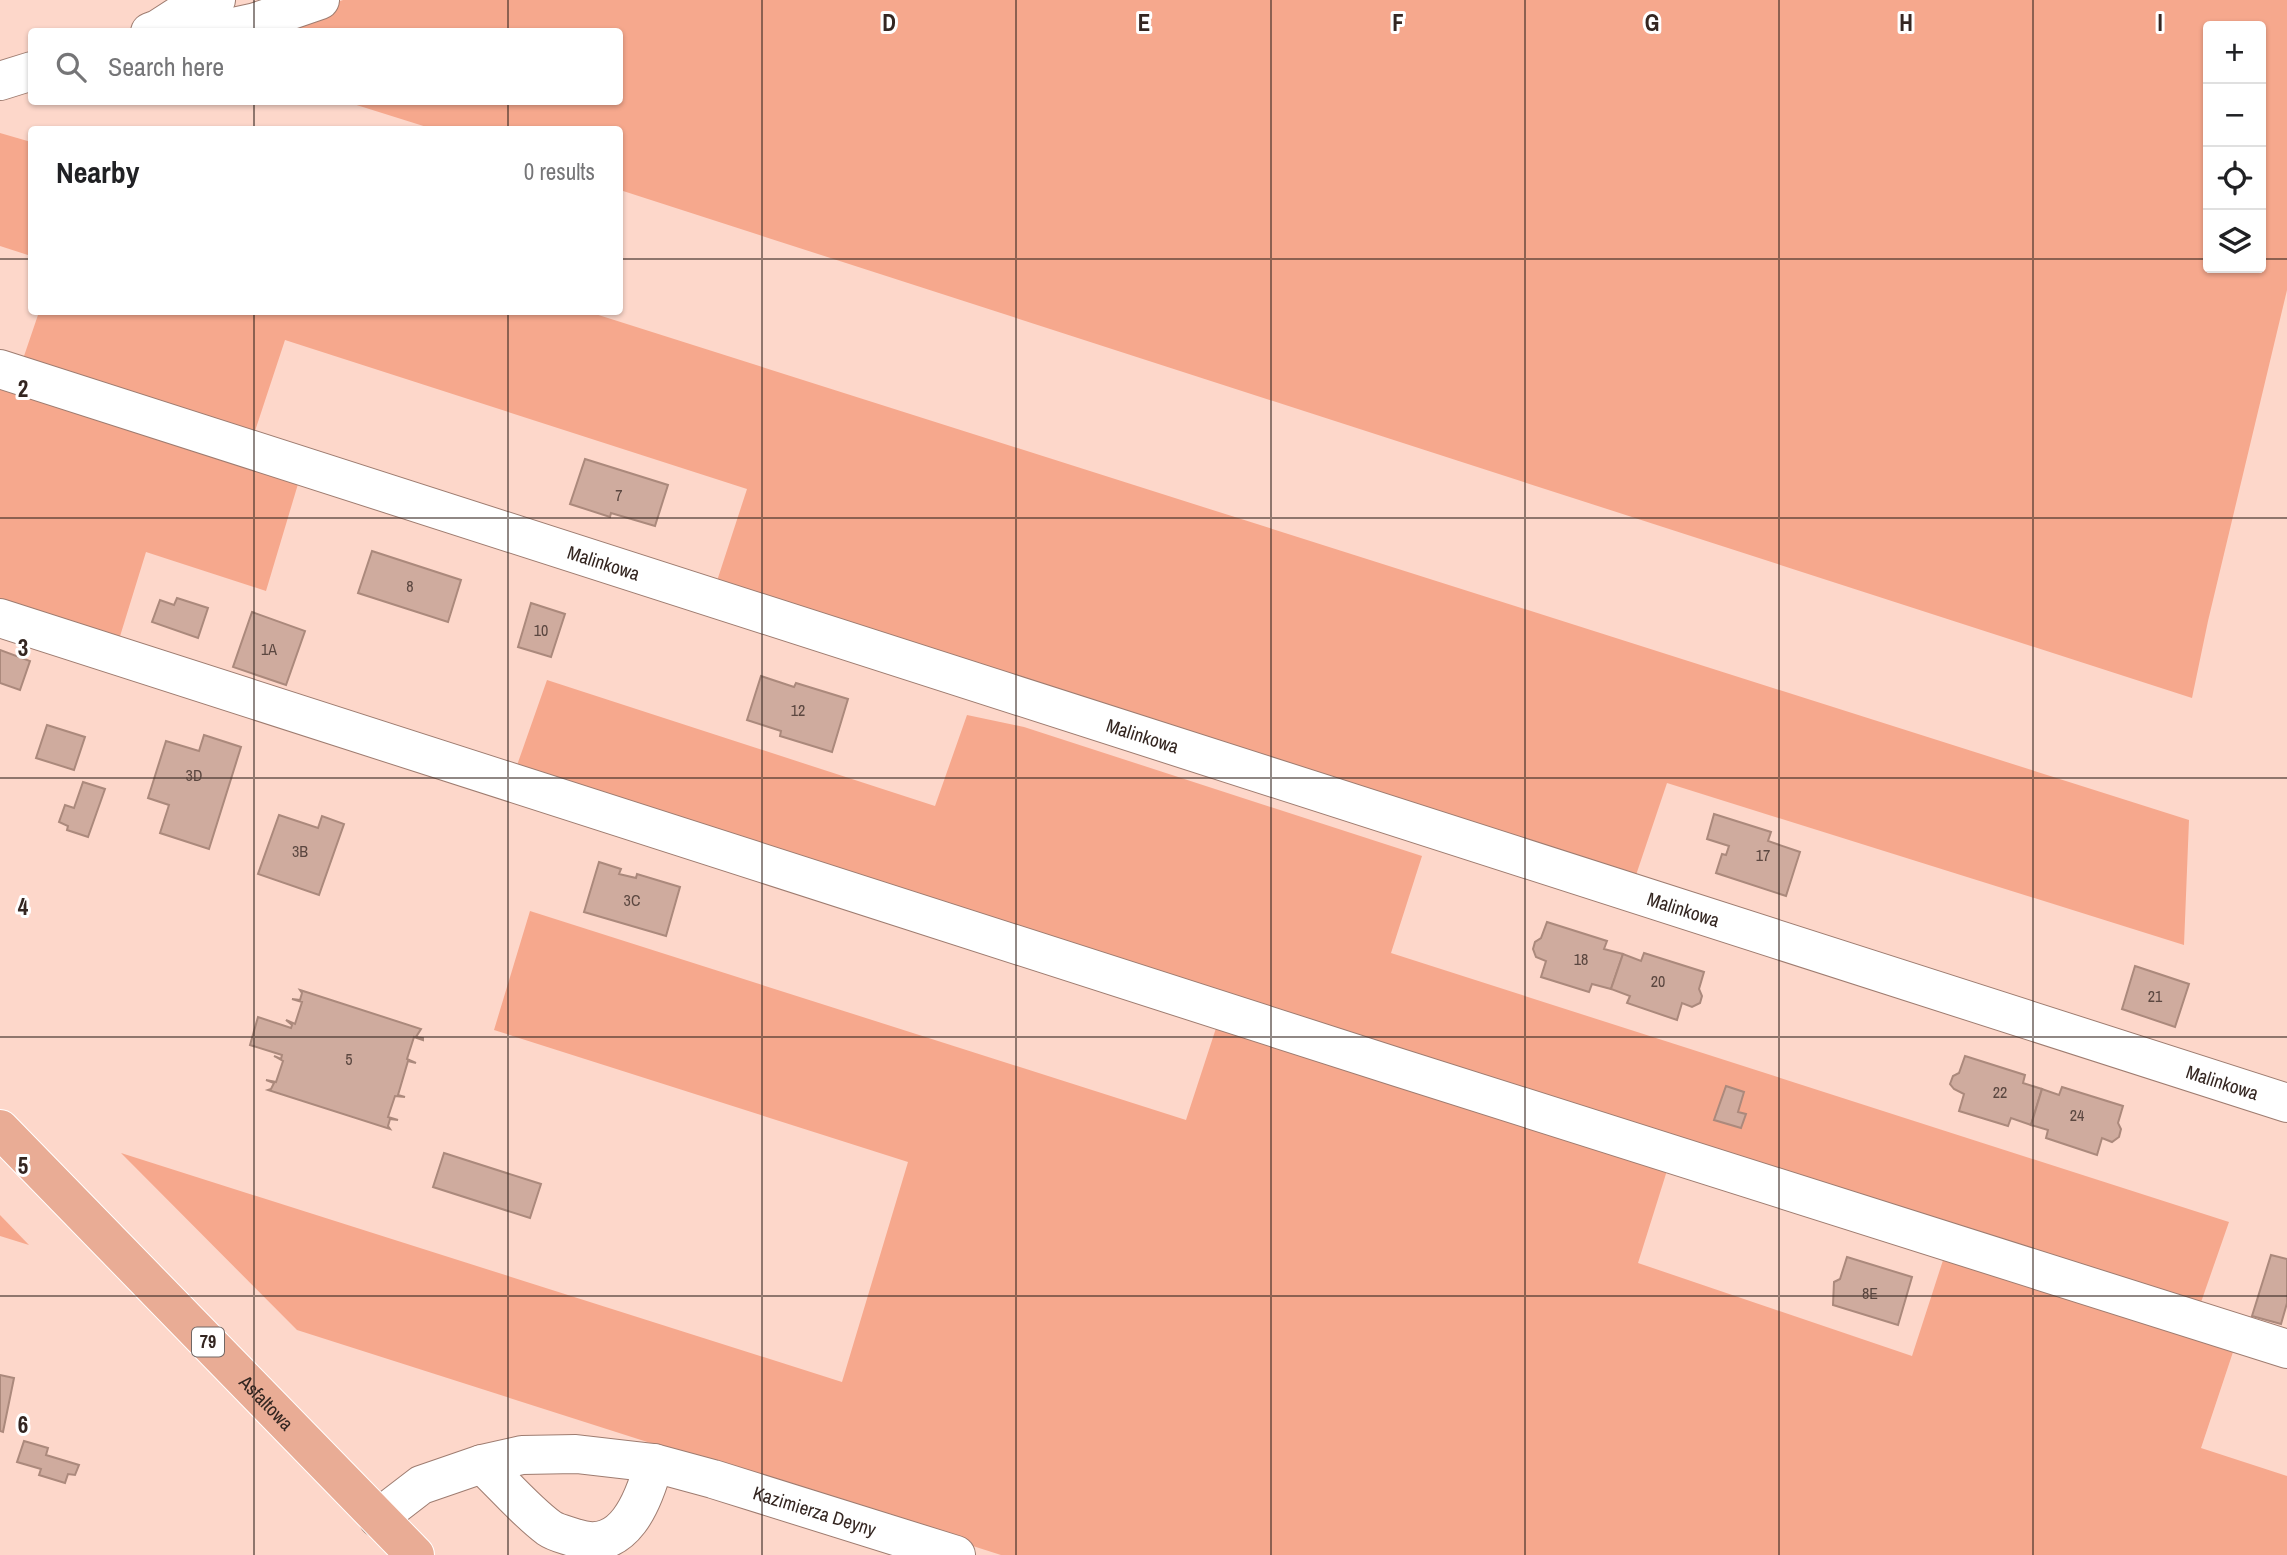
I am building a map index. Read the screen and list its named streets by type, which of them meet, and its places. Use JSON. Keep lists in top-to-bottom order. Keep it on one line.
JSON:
{"streets":{"main road":["79","Asfaltowa"],"street":["Malinkowa","Kazimierza Deyny"]},"crossings":[["Asfaltowa","Kazimierza Deyny"]],"house_numbers":["7","8","10","1A","12","3D","3B","17","3C","18","20","21","5","22","24","8E"],"page":{"map_buttons":["+","−"],"search":"Search here","heading":["Nearby","0 results"]},"grid":{"columns":["D","E","F","G","H","I"],"rows":["2","3","4","5","6"]}}
